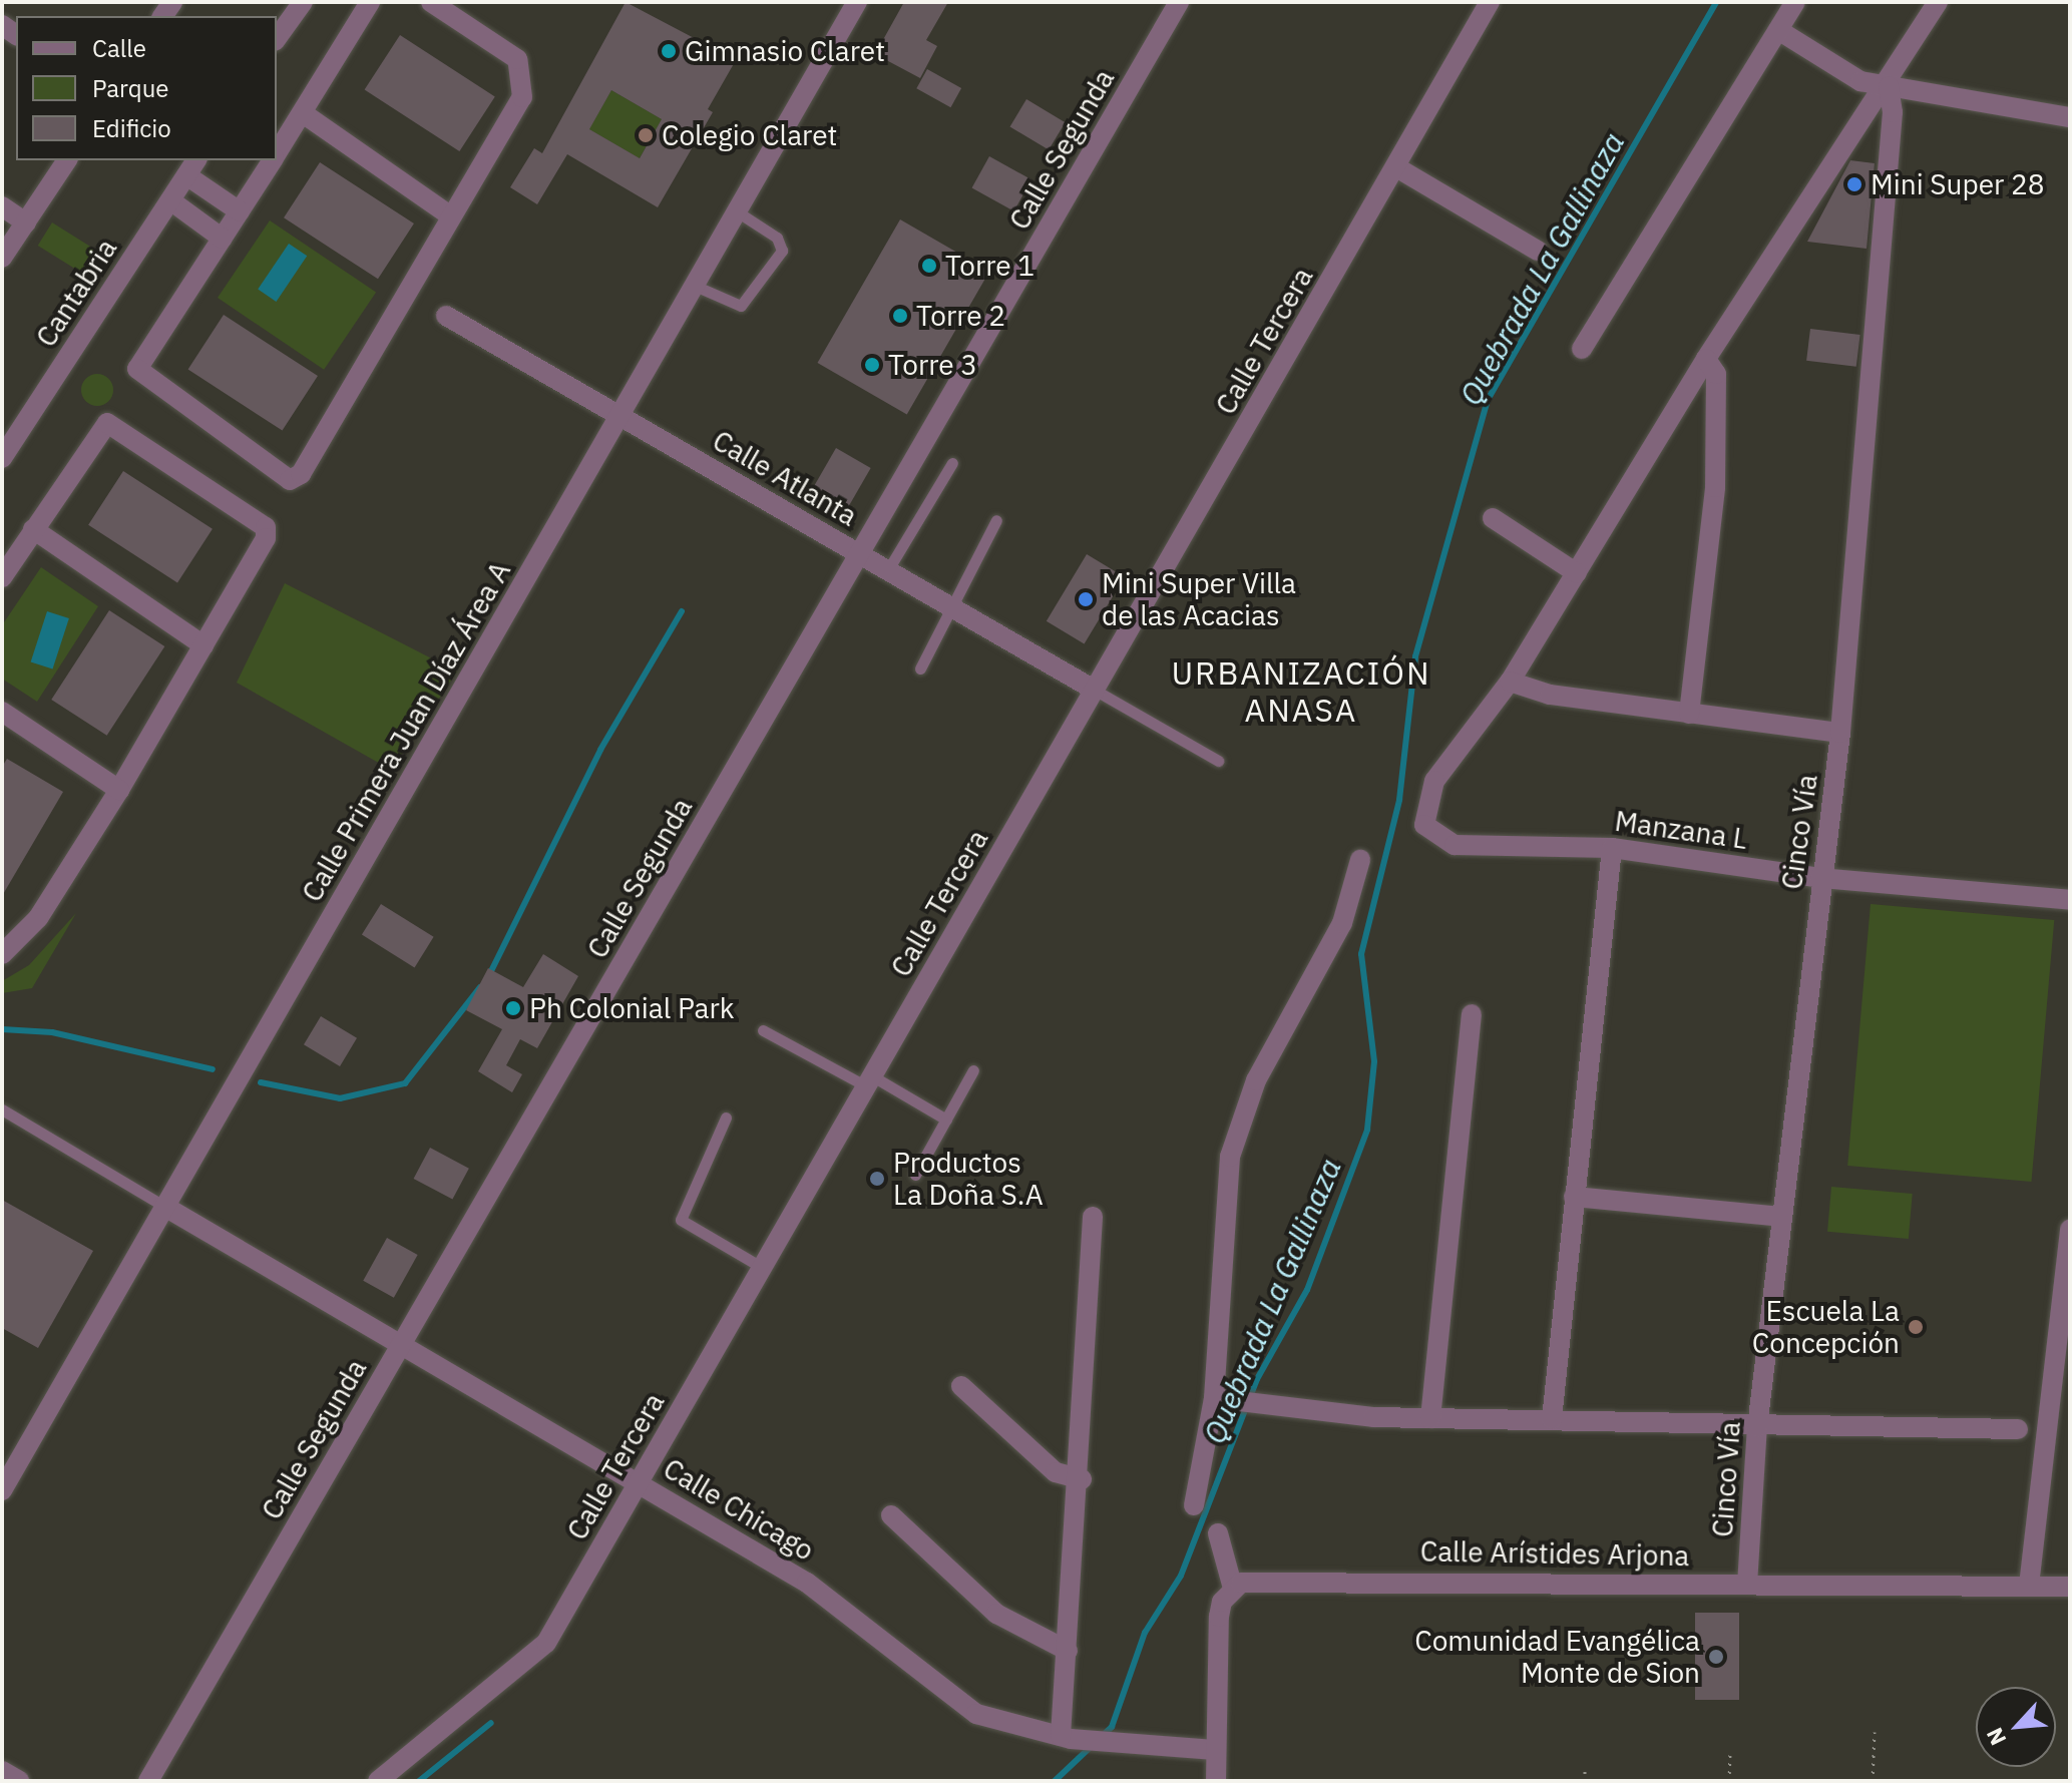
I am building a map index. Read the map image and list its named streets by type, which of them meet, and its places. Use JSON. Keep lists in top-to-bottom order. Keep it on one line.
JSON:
{"streets":{"street":["Calle Segunda","Cantabria","Calle Tercera","Calle Atlanta","Calle Primera Juan Díaz Área A","Manzana L","Cinco Vía","Calle Chicago","Calle Arístides Arjona"]},"crossings":[["Calle Segunda","Calle Atlanta"],["Calle Segunda","Calle Chicago"],["Calle Tercera","Calle Atlanta"],["Calle Tercera","Calle Chicago"],["Calle Atlanta","Calle Primera Juan Díaz Área A"],["Calle Primera Juan Díaz Área A","Calle Chicago"],["Manzana L","Cinco Vía"],["Cinco Vía","Calle Arístides Arjona"]],"districts":["URBANIZACIÓN ANASA"],"water":["Quebrada La Gallinaza"],"places":["Gimnasio Claret","Colegio Claret","Mini Super 28","Torre 1","Torre 2","Torre 3","Mini Super Villa de las Acacias","Ph Colonial Park","Productos La Doña S.A","Escuela La Concepción","Comunidad Evangélica Monte de Sion"],"legend":["Calle","Parque","Edificio"],"north":"bottom left"}
